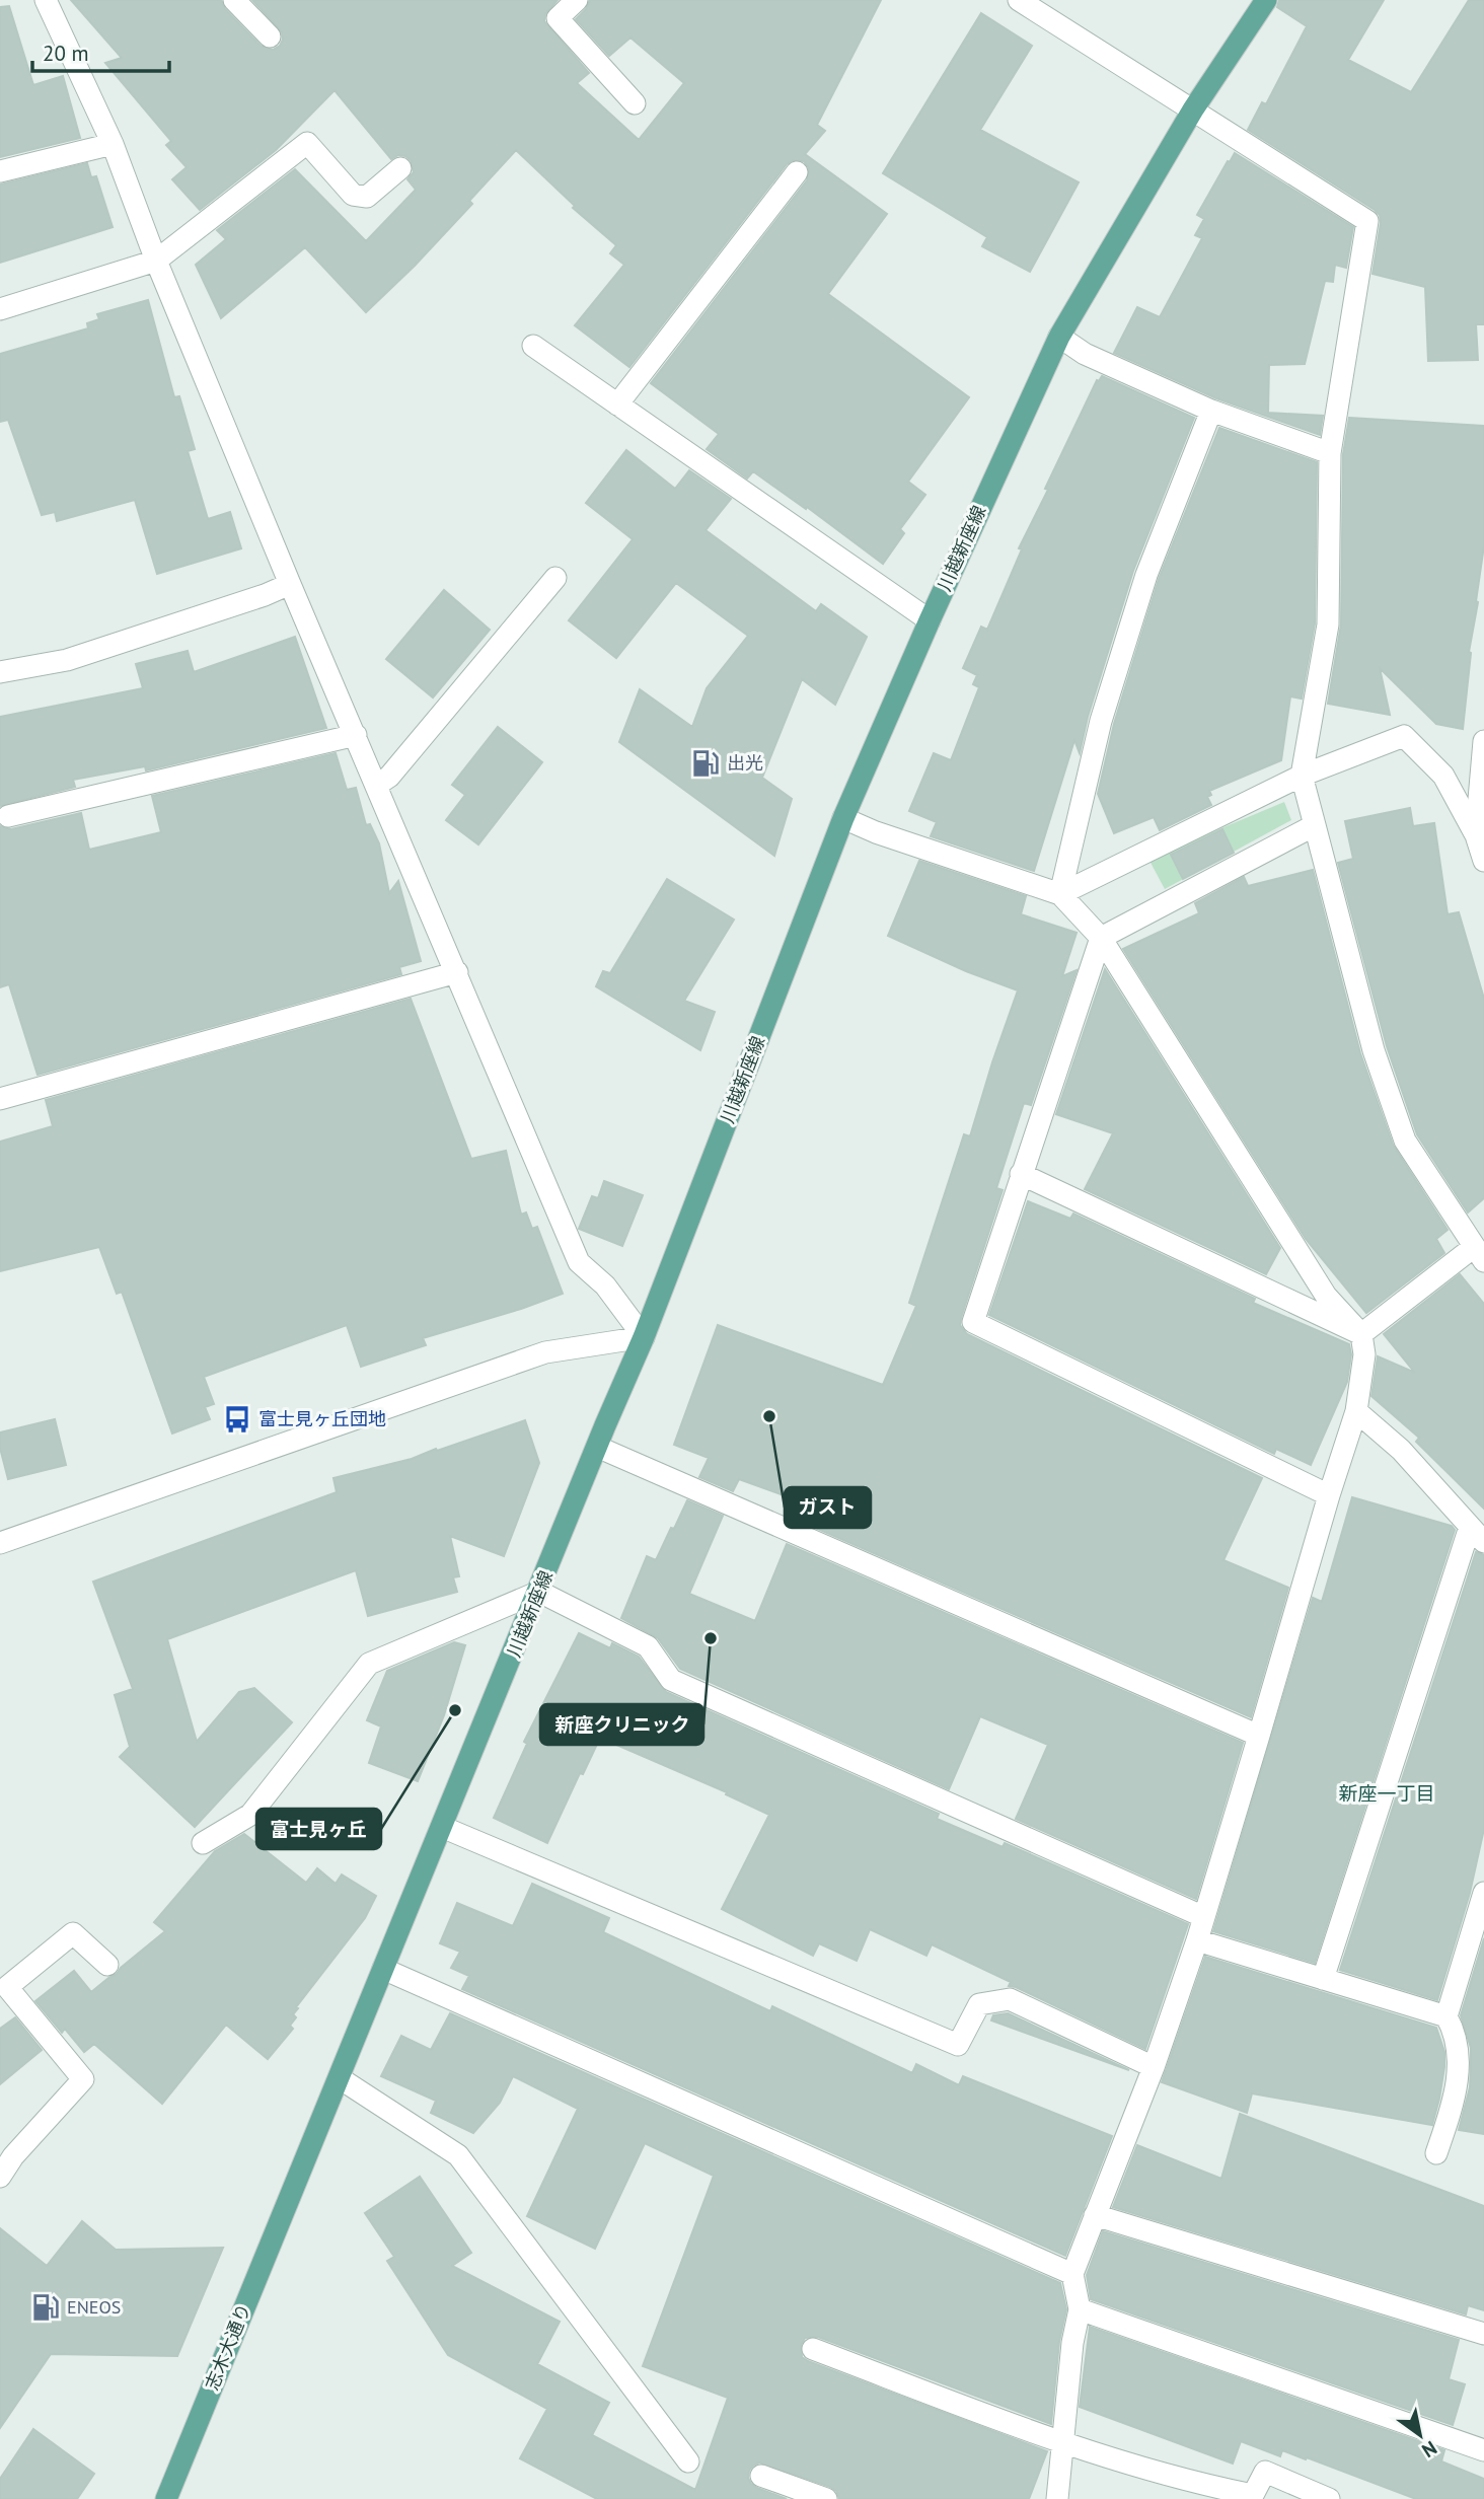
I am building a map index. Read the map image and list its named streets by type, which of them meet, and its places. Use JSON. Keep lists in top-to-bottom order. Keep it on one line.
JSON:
{"streets":{"main road":["川越新座線","志木大通り"]},"crossings":[["川越新座線","志木大通り"]],"districts":["新座一丁目"],"places":{"fuel station":["出光","ENEOS"],"other":["ガスト","新座クリニック","富士見ヶ丘"],"bus stop":["富士見ヶ丘団地"]},"scale_bar":"20 m","north":"bottom right"}
